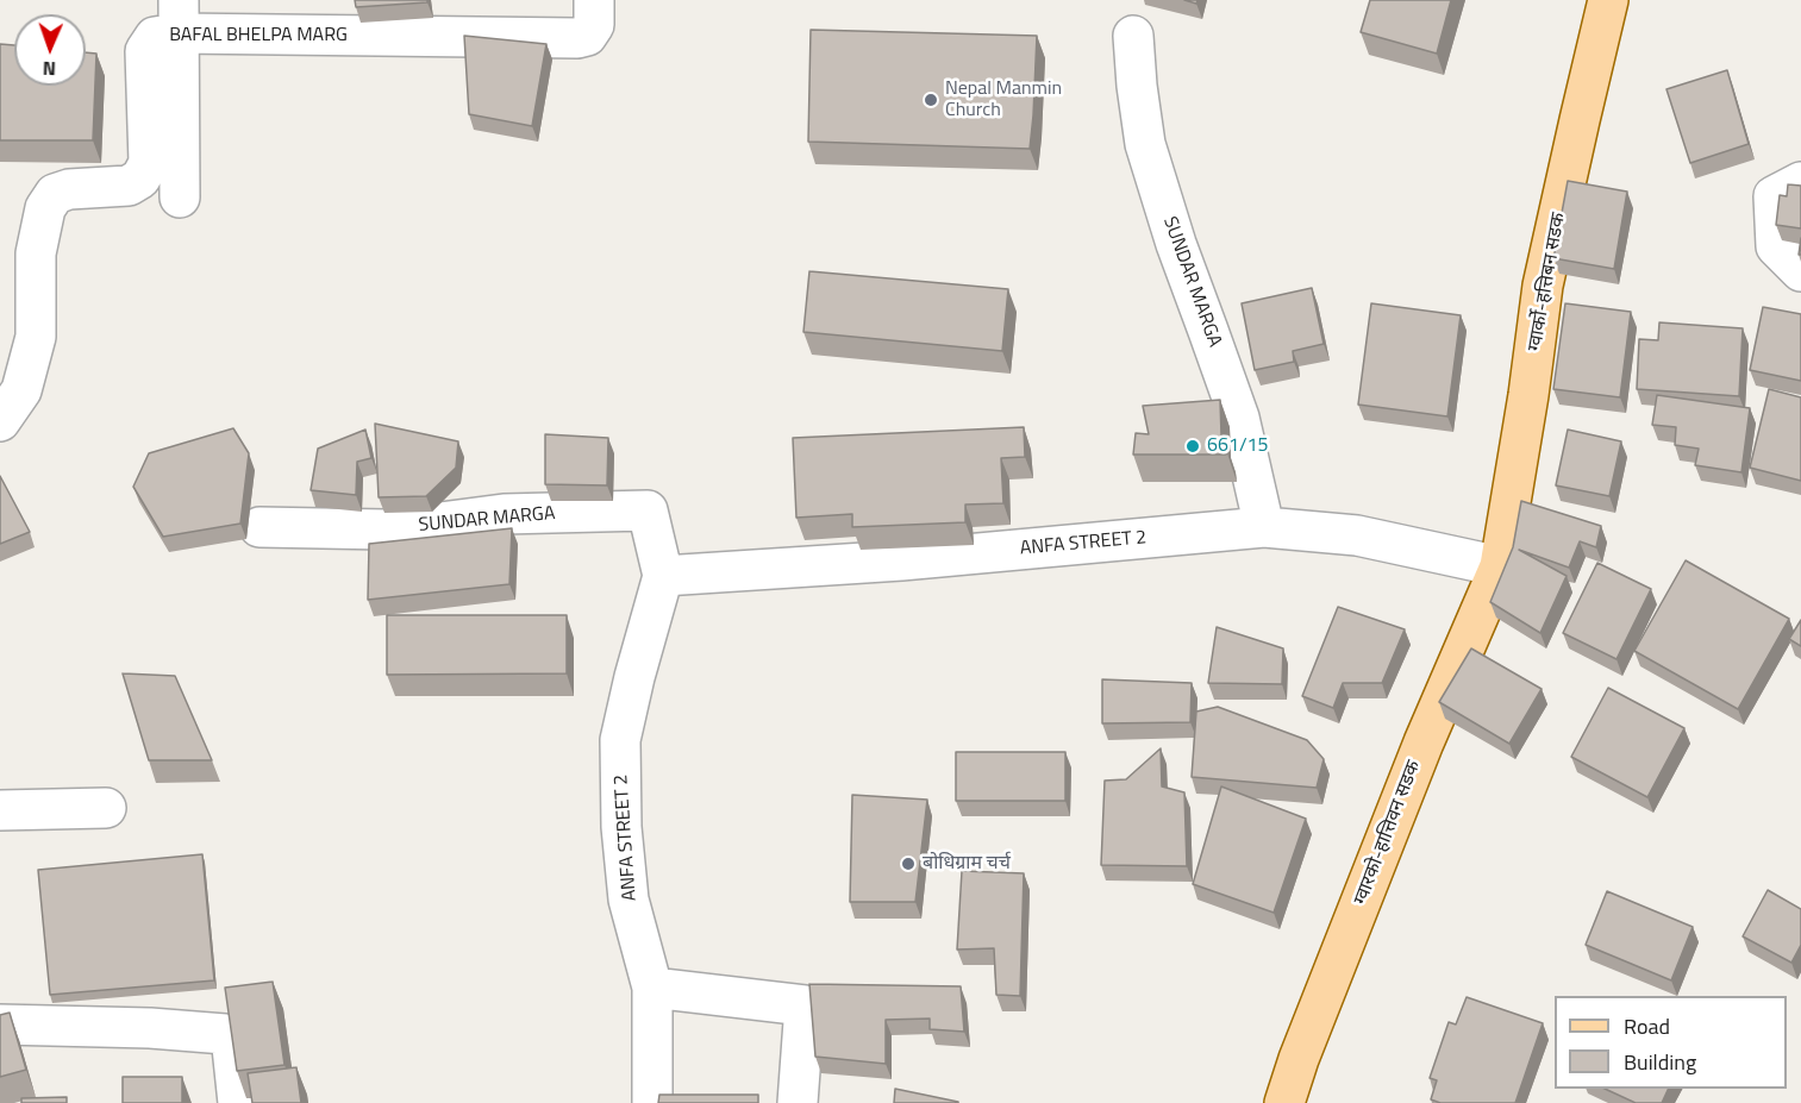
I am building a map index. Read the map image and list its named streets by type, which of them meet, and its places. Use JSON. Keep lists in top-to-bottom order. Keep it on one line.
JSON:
{"streets":{"main road":["ग्वार्को-हत्तिबन सडक","ग्वारको-हात्तिवन सडक"],"street":["BAFAL BHELPA MARG","SUNDAR MARGA","ANFA STREET 2"]},"crossings":[["SUNDAR MARGA","ANFA STREET 2"],["ग्वार्को-हत्तिबन सडक","ANFA STREET 2"],["ग्वार्को-हत्तिबन सडक","ग्वारको-हात्तिवन सडक"],["ANFA STREET 2","ग्वारको-हात्तिवन सडक"]],"places":["Nepal Manmin Church","661/15","बोधिग्राम चर्च"],"legend":["Road","Building"],"north":"bottom"}
